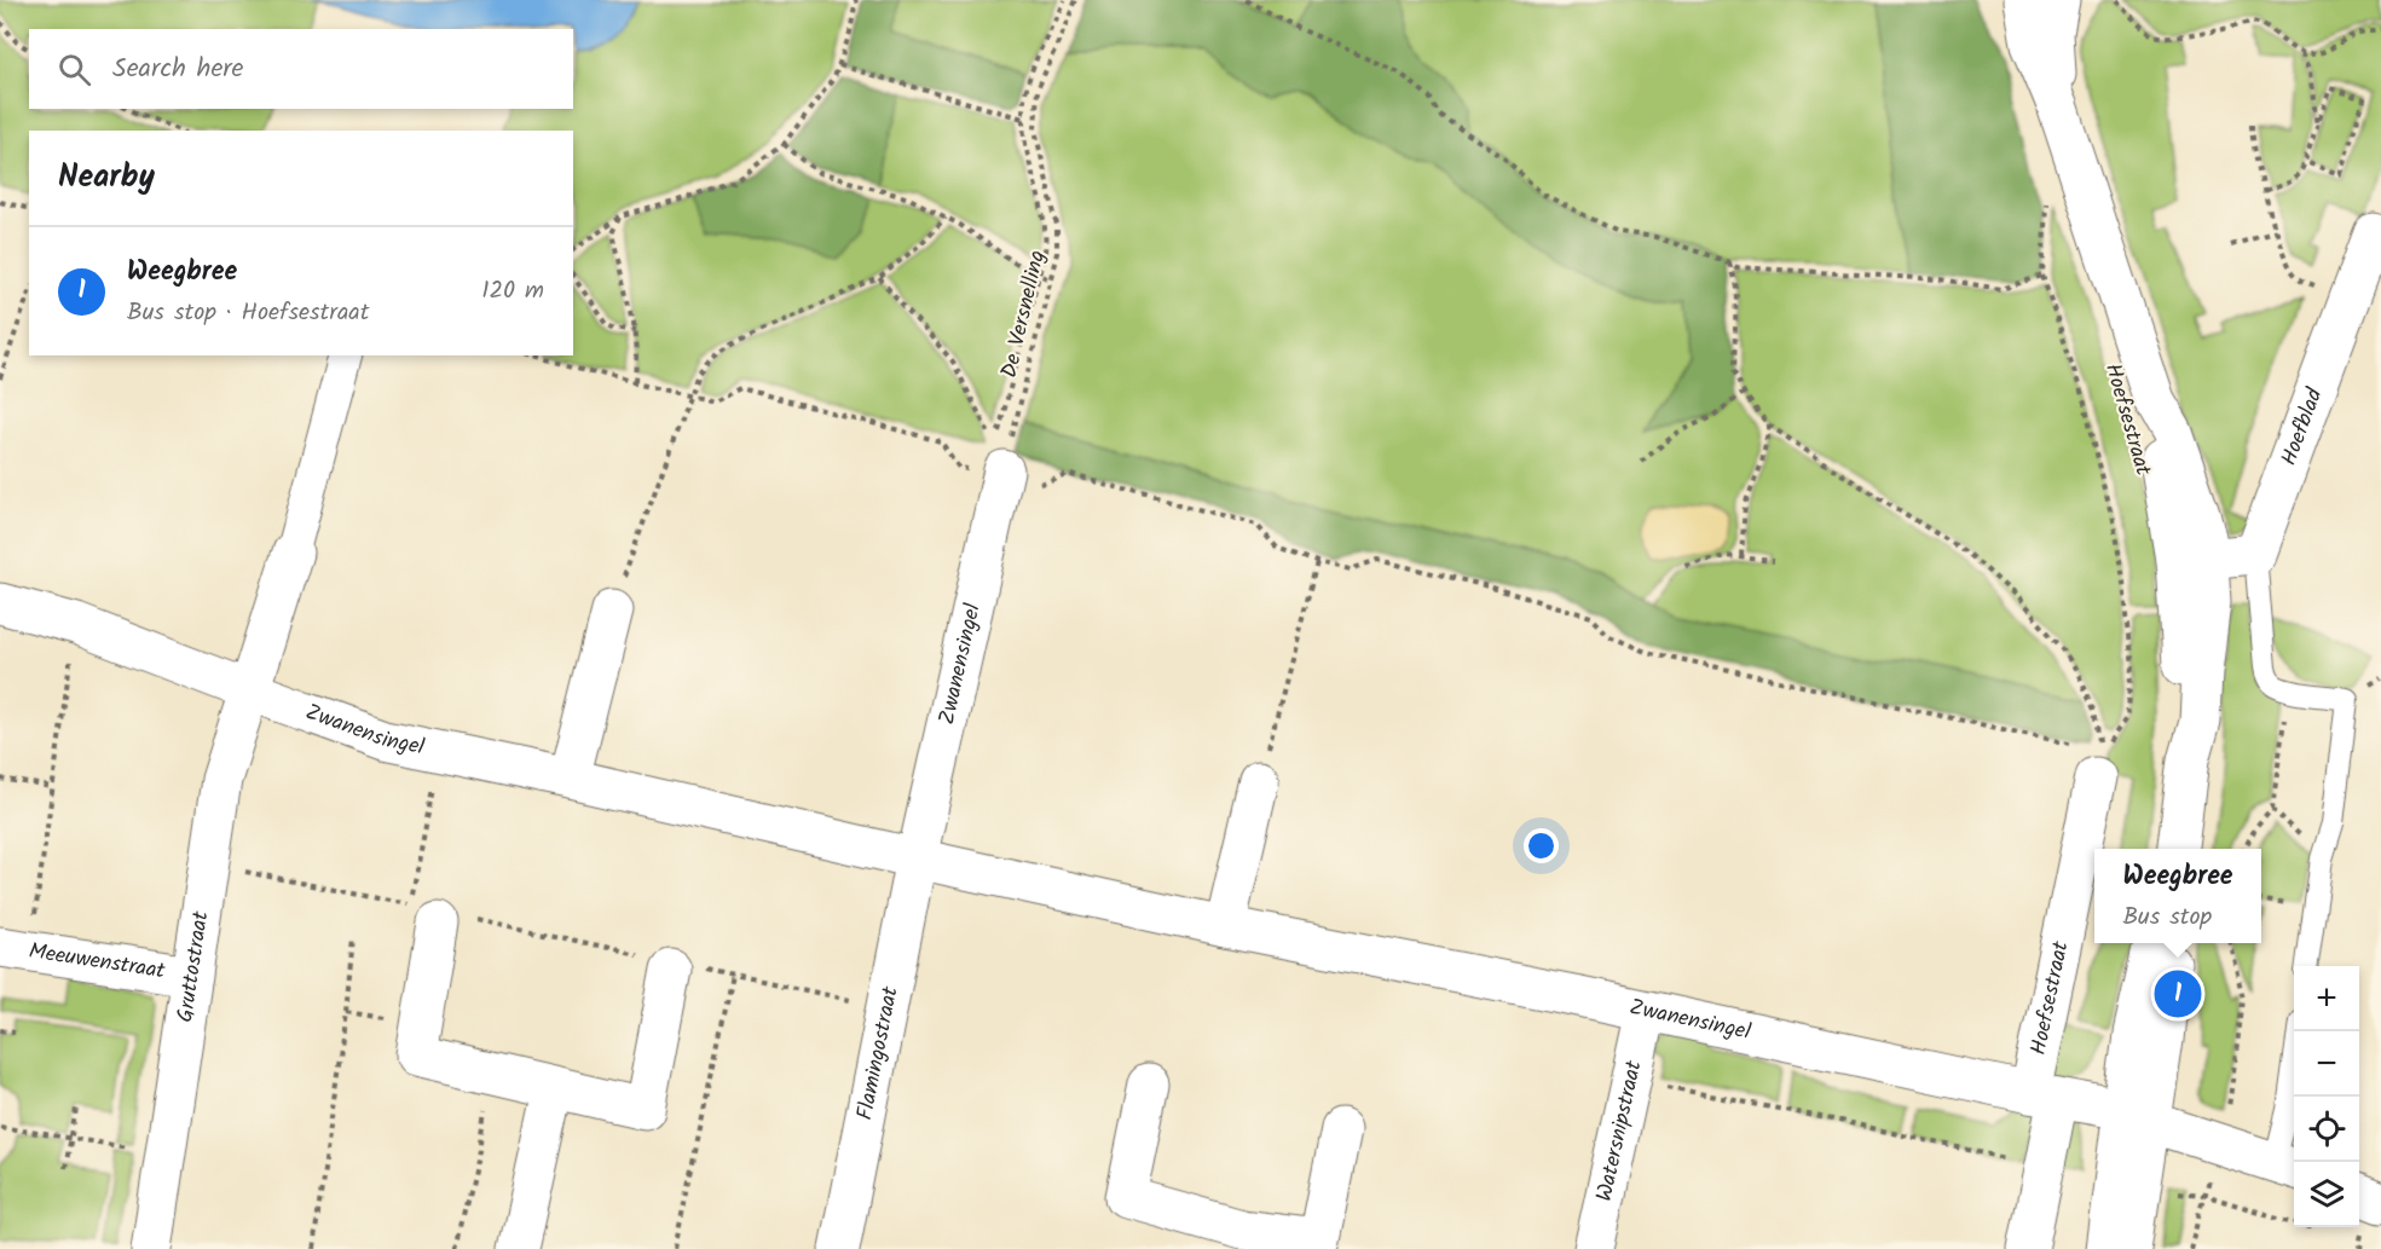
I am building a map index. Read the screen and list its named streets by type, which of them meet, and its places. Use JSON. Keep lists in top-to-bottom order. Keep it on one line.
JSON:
{"streets":{"street":["Hoefsestraat","Hoefblad","Zwanensingel","Meeuwenstraat","Gruttostraat","Flamingostraat","Watersnipstraat"],"path":["De Versnelling"]},"crossings":[["De Versnelling","Zwanensingel"],["Hoefsestraat","Zwanensingel"],["Zwanensingel","Gruttostraat"],["Zwanensingel","Flamingostraat"],["Zwanensingel","Watersnipstraat"],["Meeuwenstraat","Gruttostraat"]],"page":{"search":"Search here","heading":"Nearby","list":[{"mark":"1","name":"Weegbree","note":"Bus stop · Hoefsestraat","value":"120 m"}],"popup":["Weegbree","Bus stop"],"map_buttons":["+","−"],"pins":"1"}}
